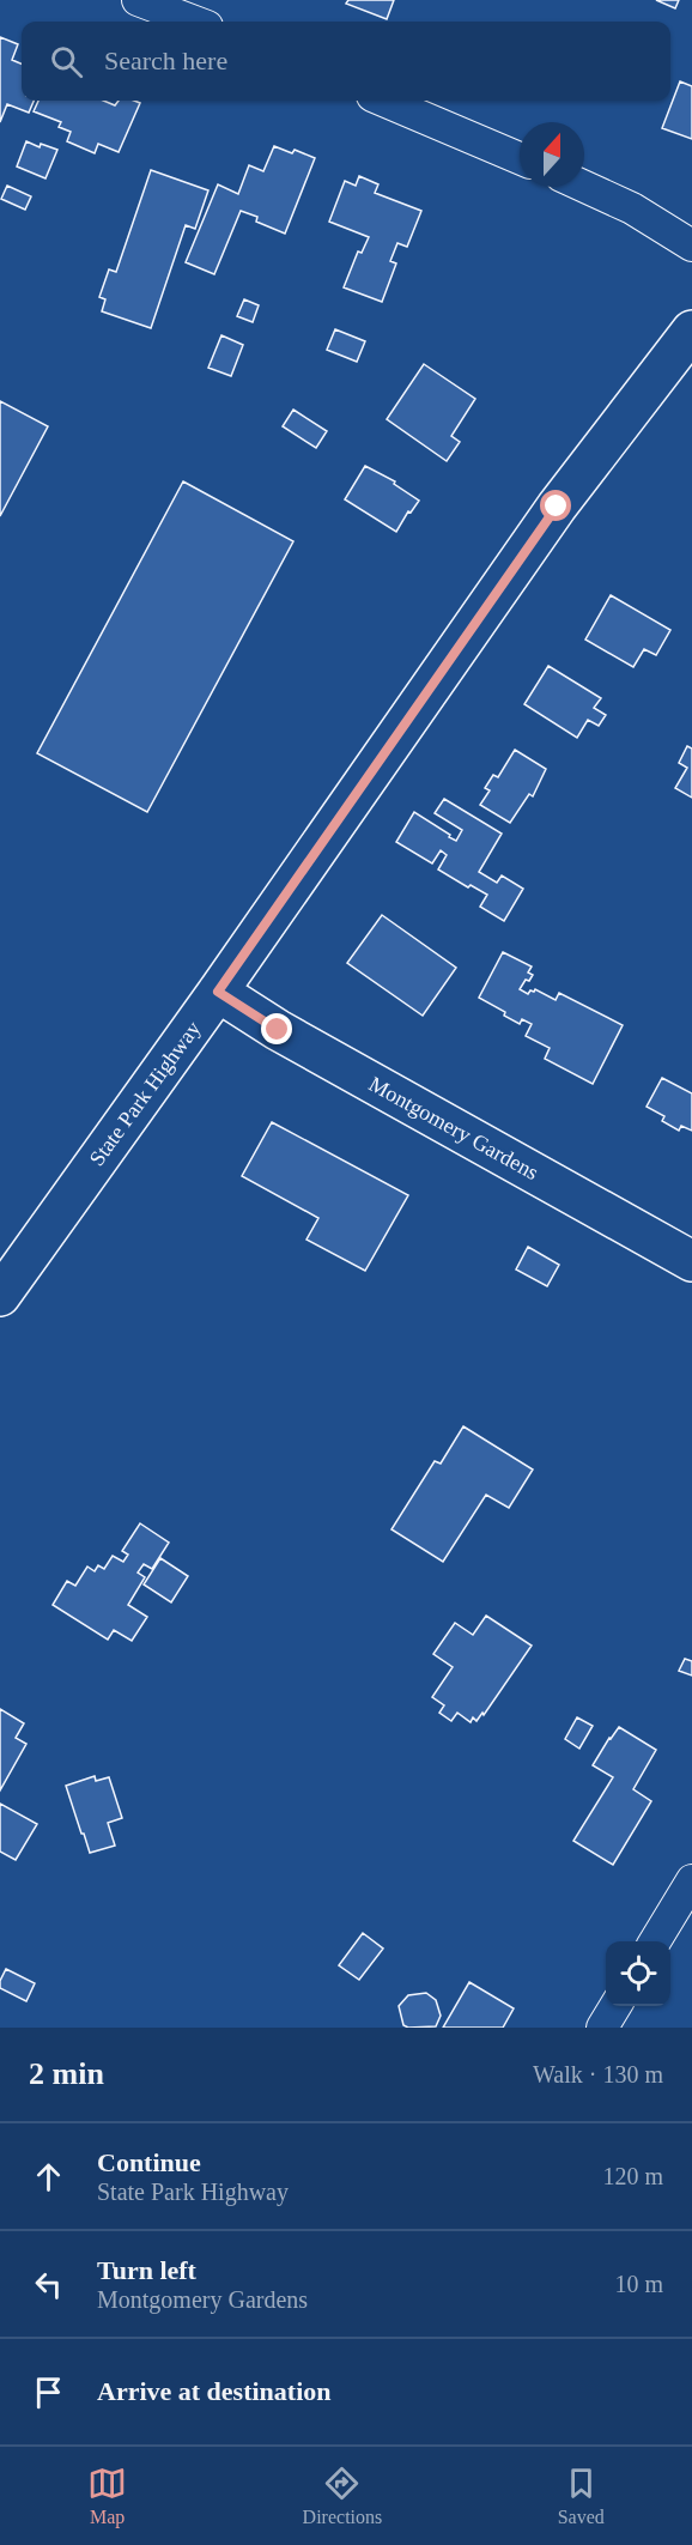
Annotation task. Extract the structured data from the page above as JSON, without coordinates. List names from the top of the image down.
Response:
{
  "streets": {
    "main road": ["State Park Highway", "Montgomery Gardens"]
  },
  "crossings": [
    ["State Park Highway", "Montgomery Gardens"]
  ],
  "north": "top",
  "page": {
    "search": "Search here",
    "heading": ["2 min", "Walk · 130 m"],
    "list": [
      ["Continue", "State Park Highway", "120 m"],
      ["Turn left", "Montgomery Gardens", "10 m"],
      "Arrive at destination"
    ],
    "nav": ["Map", "Directions", "Saved"]
  }
}
